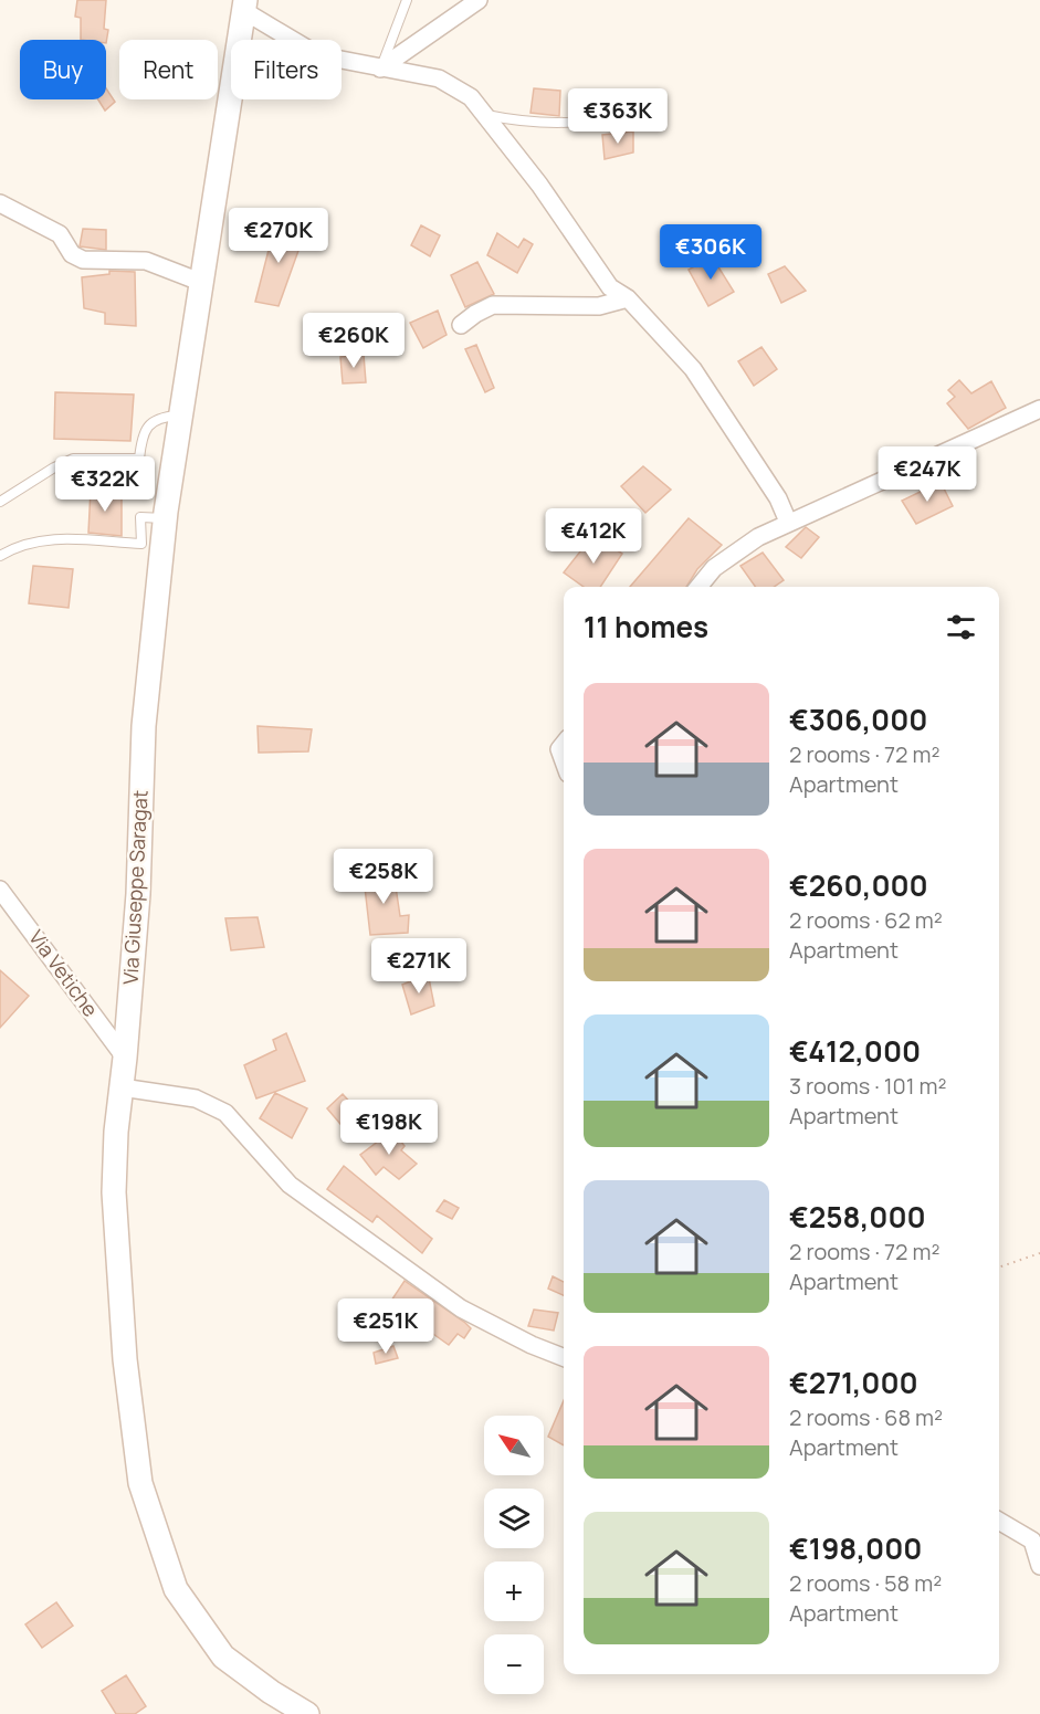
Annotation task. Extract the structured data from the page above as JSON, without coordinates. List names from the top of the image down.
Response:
{
  "streets": {
    "street": ["Via Giuseppe Saragat", "Via Vetiche"]
  },
  "crossings": [
    ["Via Giuseppe Saragat", "Via Vetiche"]
  ],
  "north": "top left",
  "page": {
    "chip": ["Buy", "Rent", "Filters"],
    "price": [
      "€363K",
      "€270K",
      "€306K",
      "€260K",
      "€247K",
      "€322K",
      "€412K",
      "€258K",
      "€271K",
      "€198K",
      "€251K"
    ],
    "heading": "11 homes",
    "list": [
      {
        "name": "€306,000",
        "note": "2 rooms · 72 m² · Apartment"
      },
      {
        "name": "€260,000",
        "note": "2 rooms · 62 m² · Apartment"
      },
      {
        "name": "€412,000",
        "note": "3 rooms · 101 m² · Apartment"
      },
      {
        "name": "€258,000",
        "note": "2 rooms · 72 m² · Apartment"
      },
      {
        "name": "€271,000",
        "note": "2 rooms · 68 m² · Apartment"
      },
      {
        "name": "€198,000",
        "note": "2 rooms · 58 m² · Apartment"
      }
    ],
    "map_buttons": ["+", "−"]
  }
}
